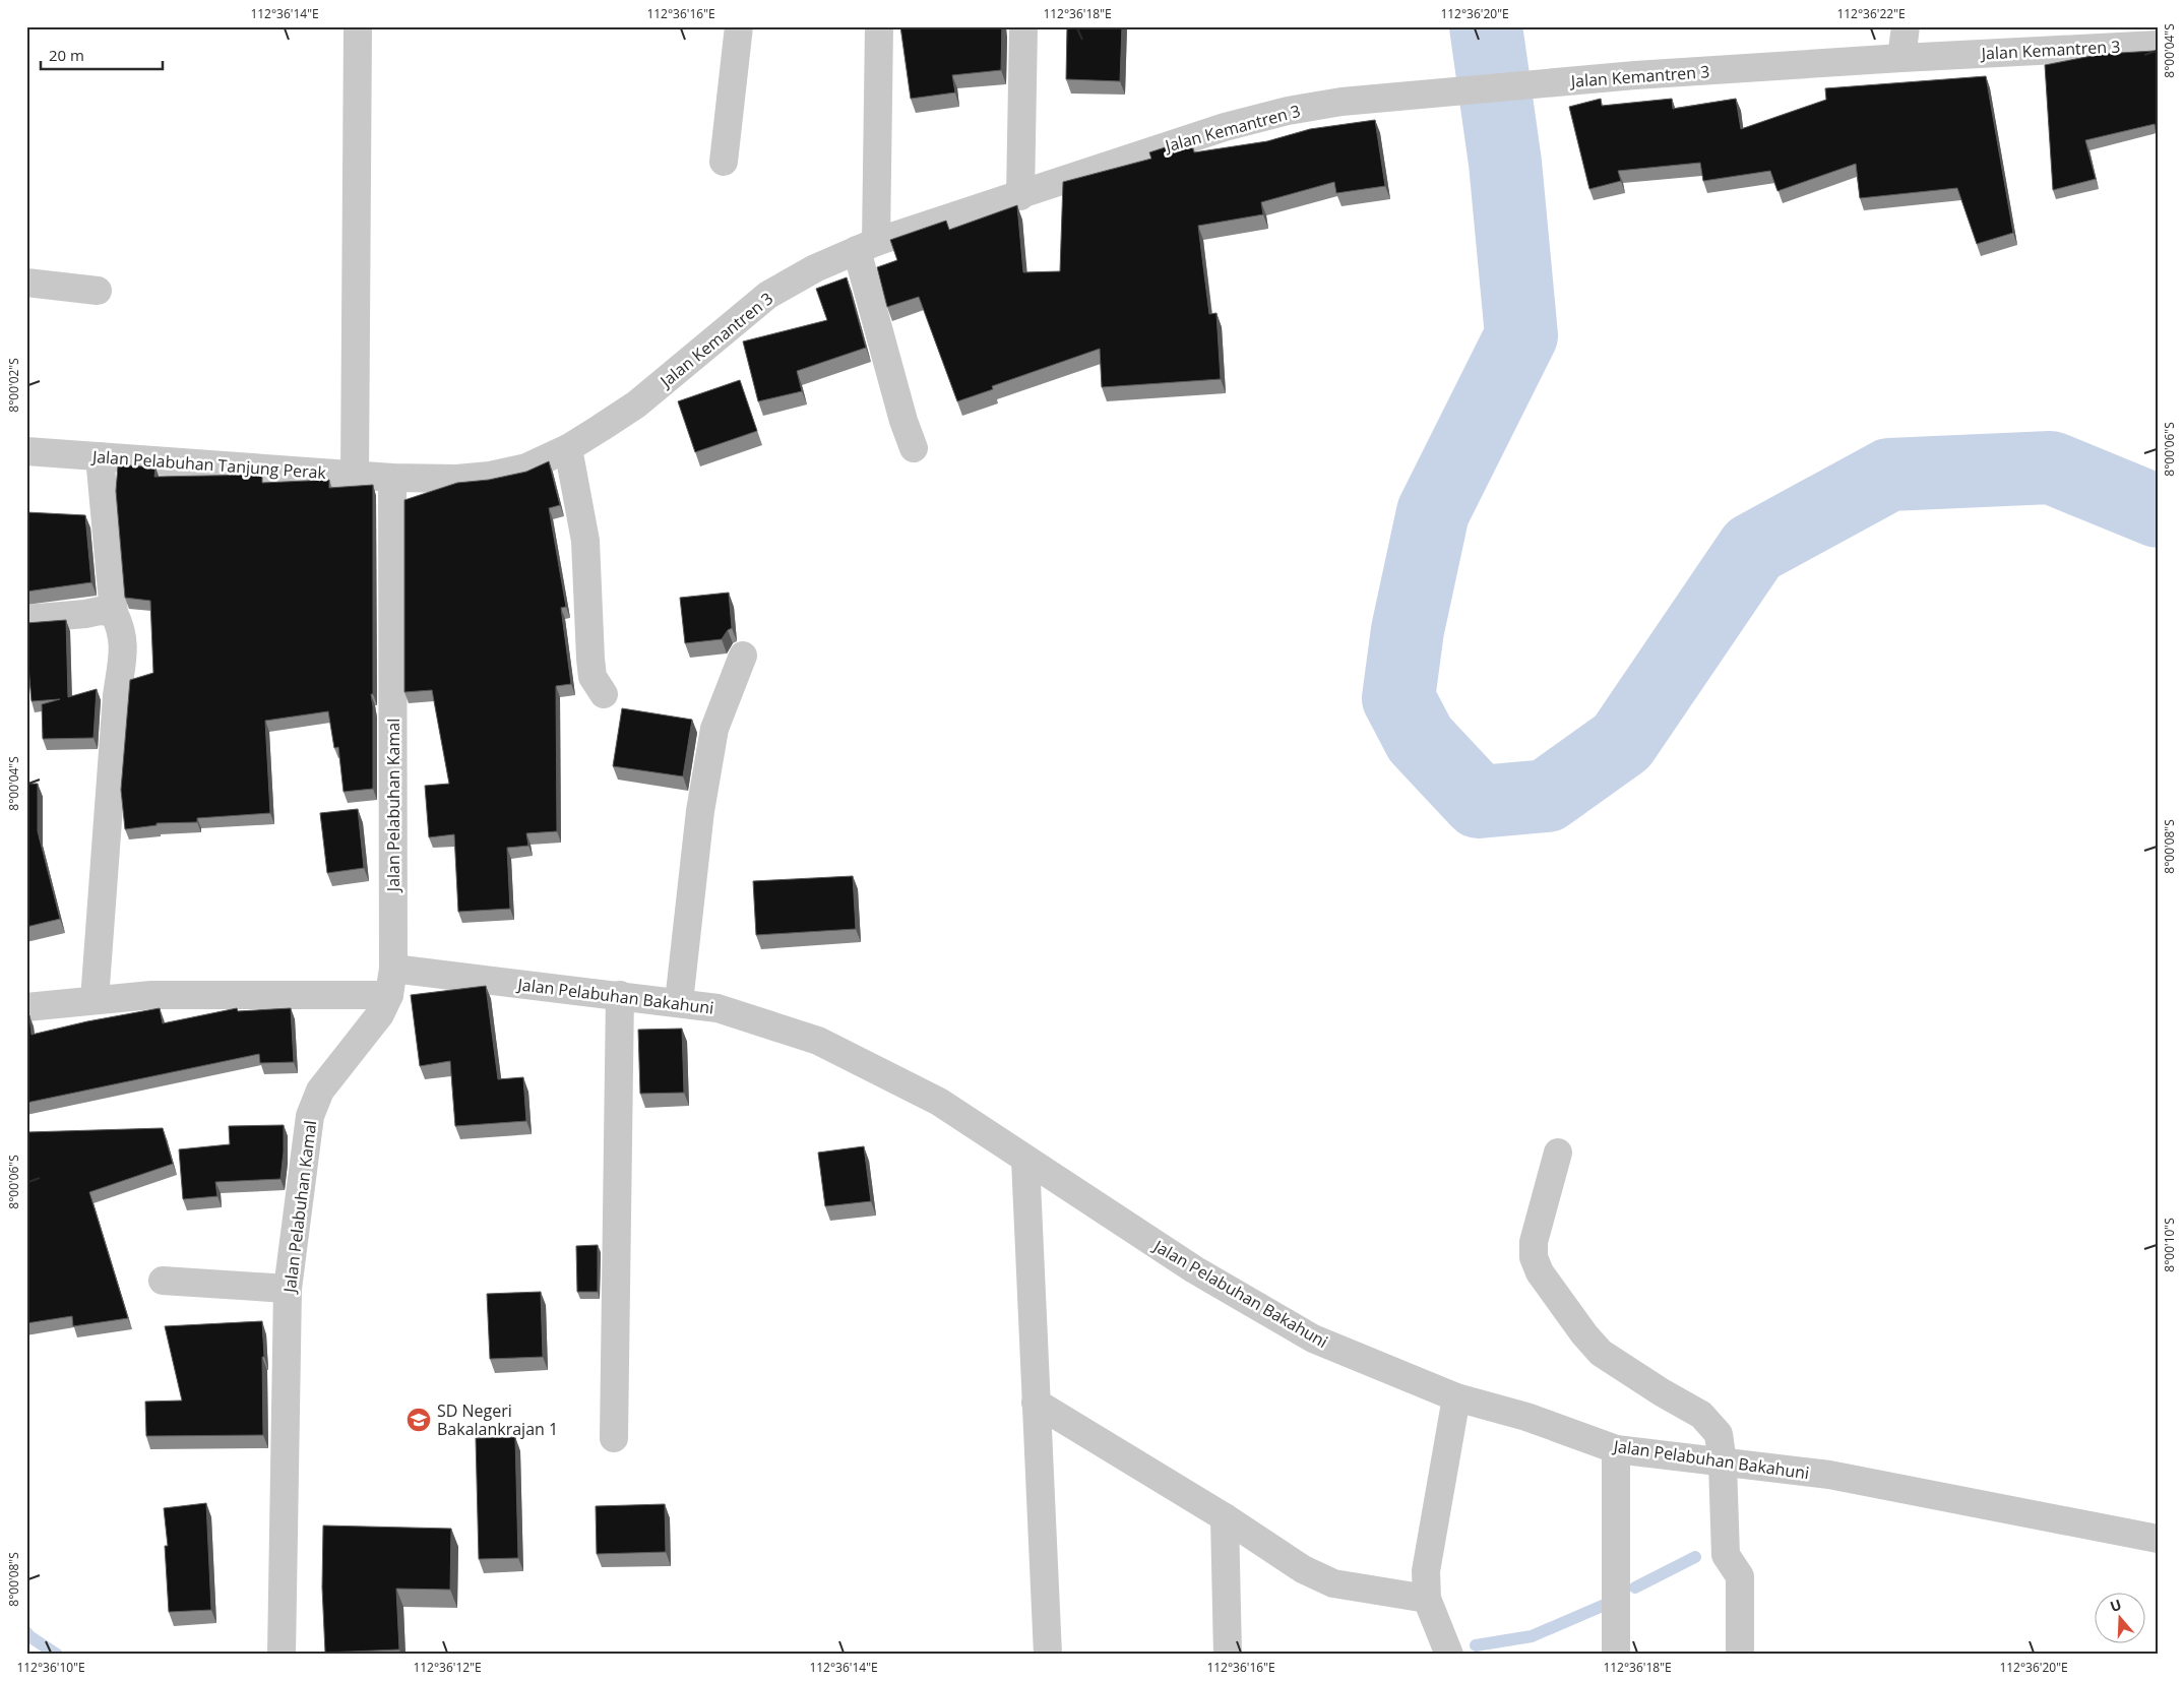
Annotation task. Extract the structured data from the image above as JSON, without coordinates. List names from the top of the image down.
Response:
{
  "streets": {
    "street": [
      "Jalan Kemantren 3",
      "Jalan Pelabuhan Tanjung Perak",
      "Jalan Pelabuhan Kamal",
      "Jalan Pelabuhan Bakahuni"
    ]
  },
  "crossings": [
    ["Jalan Kemantren 3", "Jalan Pelabuhan Tanjung Perak"],
    ["Jalan Kemantren 3", "Jalan Pelabuhan Kamal"],
    ["Jalan Pelabuhan Tanjung Perak", "Jalan Pelabuhan Kamal"],
    ["Jalan Pelabuhan Kamal", "Jalan Pelabuhan Bakahuni"]
  ],
  "places": {
    "school or university": ["SD Negeri Bakalankrajan 1"]
  },
  "scale_bar": "20 m",
  "north": "top",
  "coordinates": [
    "112°36'14\"E",
    "112°36'16\"E",
    "112°36'18\"E",
    "112°36'20\"E",
    "112°36'22\"E",
    "8°00'04\"S",
    "8°00'02\"S",
    "8°00'06\"S",
    "8°00'08\"S",
    "8°00'10\"S",
    "112°36'10\"E",
    "112°36'12\"E"
  ]
}
